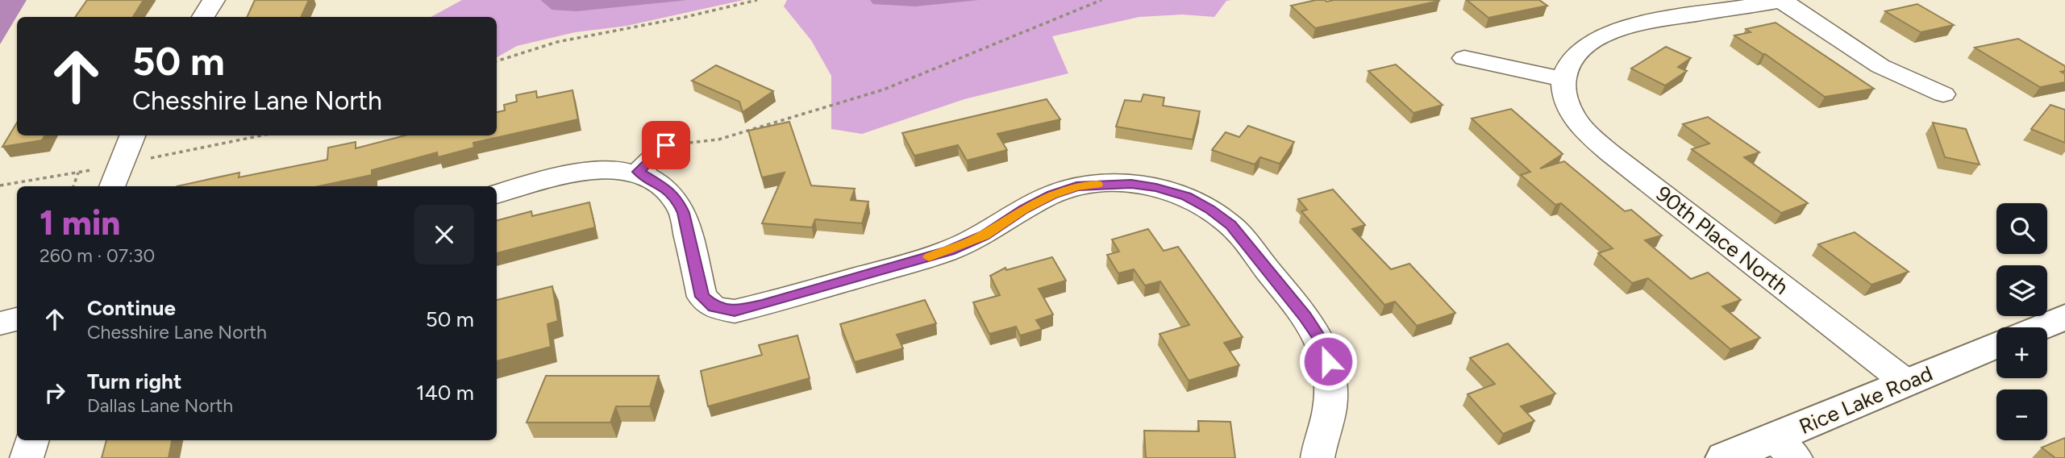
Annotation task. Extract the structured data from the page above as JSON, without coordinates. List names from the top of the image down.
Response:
{
  "streets": {
    "street": ["90th Place North", "Rice Lake Road"]
  },
  "crossings": [
    ["90th Place North", "Rice Lake Road"]
  ],
  "page": {
    "turn": ["50 m", "Chesshire Lane North"],
    "heading": ["1 min", "260 m · 07:30"],
    "map_buttons": ["+", "−"],
    "list": [
      {
        "name": "Continue",
        "note": "Chesshire Lane North",
        "value": "50 m"
      },
      {
        "name": "Turn right",
        "note": "Dallas Lane North",
        "value": "140 m"
      }
    ]
  }
}
